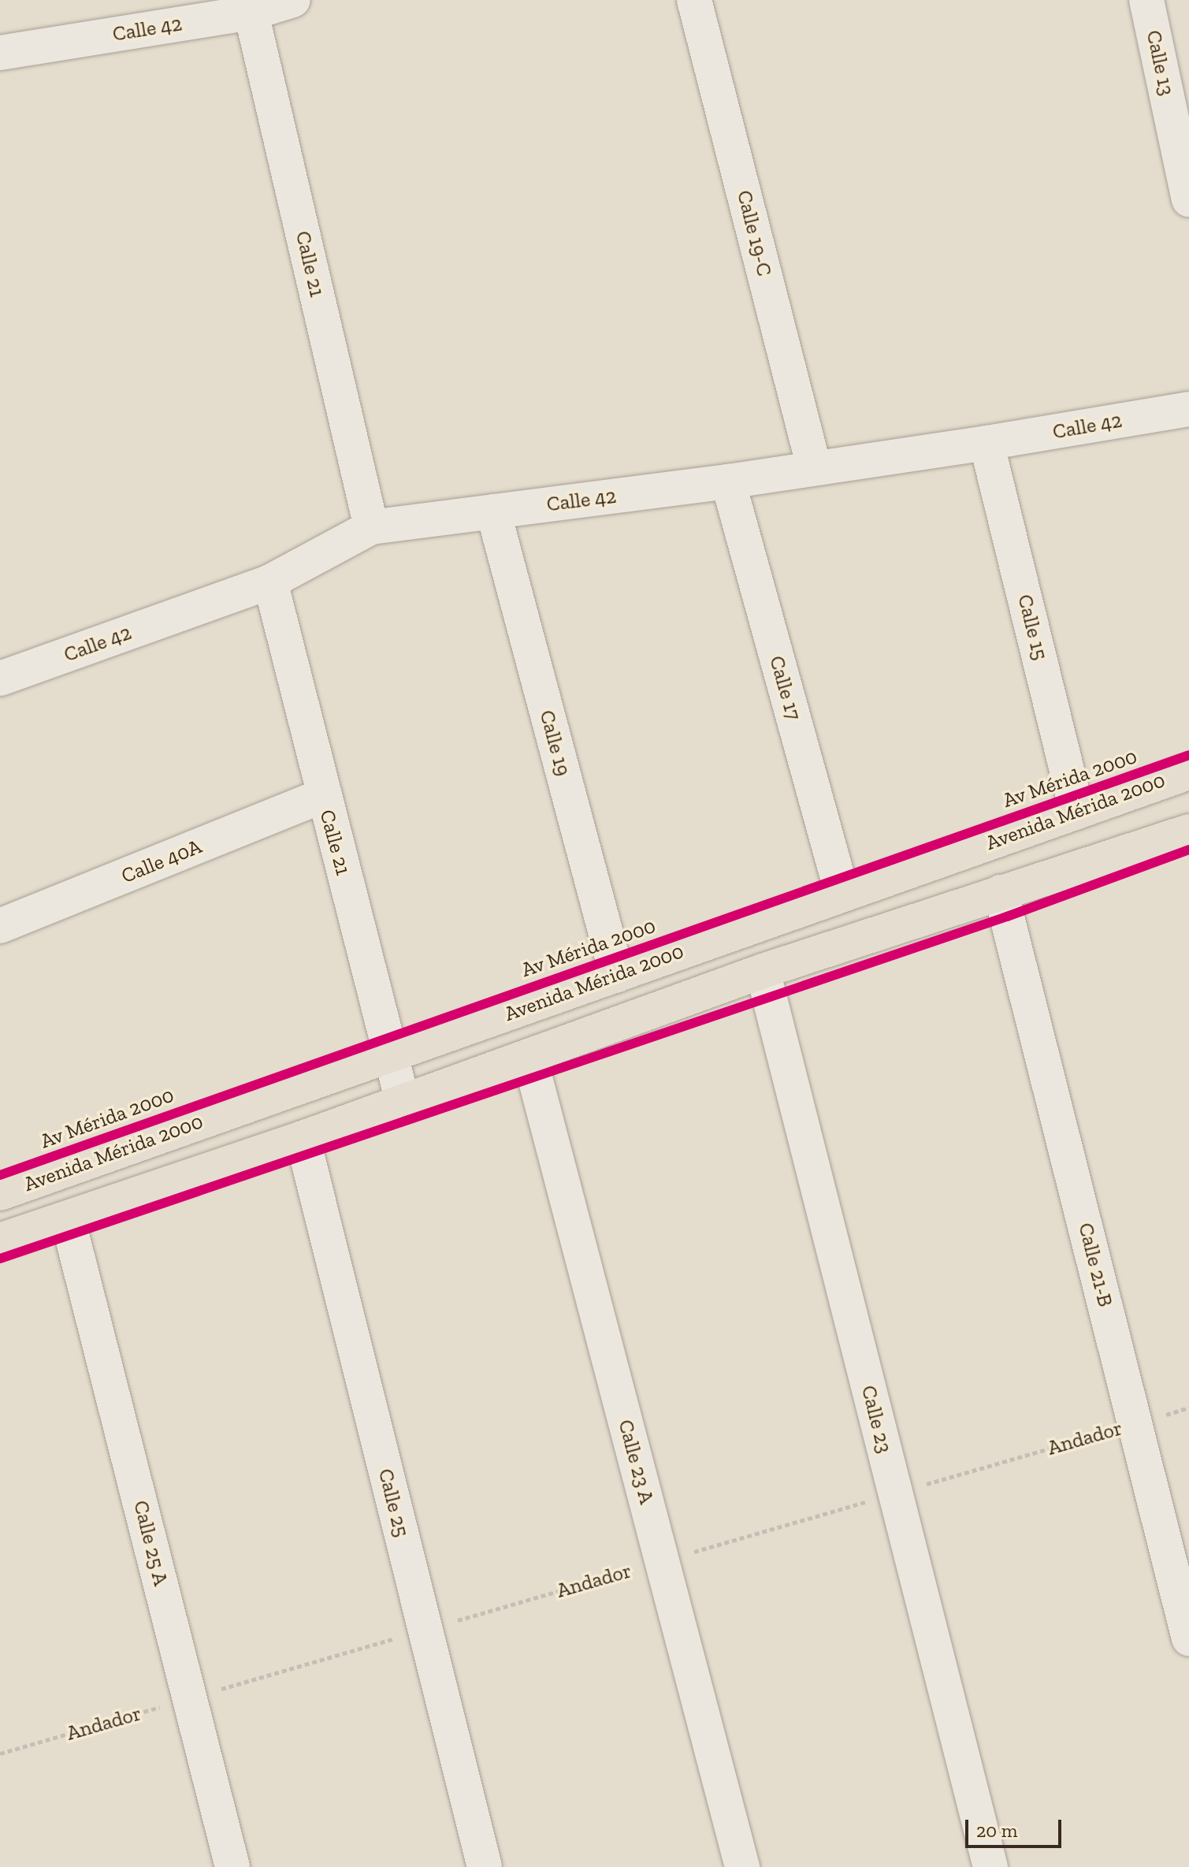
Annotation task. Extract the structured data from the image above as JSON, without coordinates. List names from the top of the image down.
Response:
{
  "streets": {
    "main road": ["Avenida Mérida 2000"],
    "street": [
      "Calle 42",
      "Calle 13",
      "Calle 19-C",
      "Calle 21",
      "Calle 15",
      "Calle 17",
      "Calle 19",
      "Calle 40A",
      "Calle 21-B",
      "Calle 23",
      "Calle 23 A",
      "Calle 25",
      "Calle 25 A"
    ],
    "path": ["Andador"],
    "cycle path": ["Av Mérida 2000"]
  },
  "crossings": [
    ["Calle 42", "Calle 19-C"],
    ["Calle 42", "Calle 21"],
    ["Calle 42", "Calle 15"],
    ["Calle 42", "Calle 17"],
    ["Calle 42", "Calle 19"],
    ["Calle 21", "Avenida Mérida 2000"],
    ["Calle 21", "Calle 40A"],
    ["Calle 15", "Avenida Mérida 2000"],
    ["Calle 17", "Avenida Mérida 2000"],
    ["Calle 19", "Avenida Mérida 2000"],
    ["Calle 21-B", "Andador"],
    ["Calle 23", "Andador"],
    ["Andador", "Calle 23 A"],
    ["Andador", "Calle 25"],
    ["Andador", "Calle 25 A"]
  ],
  "scale_bar": "20 m"
}
